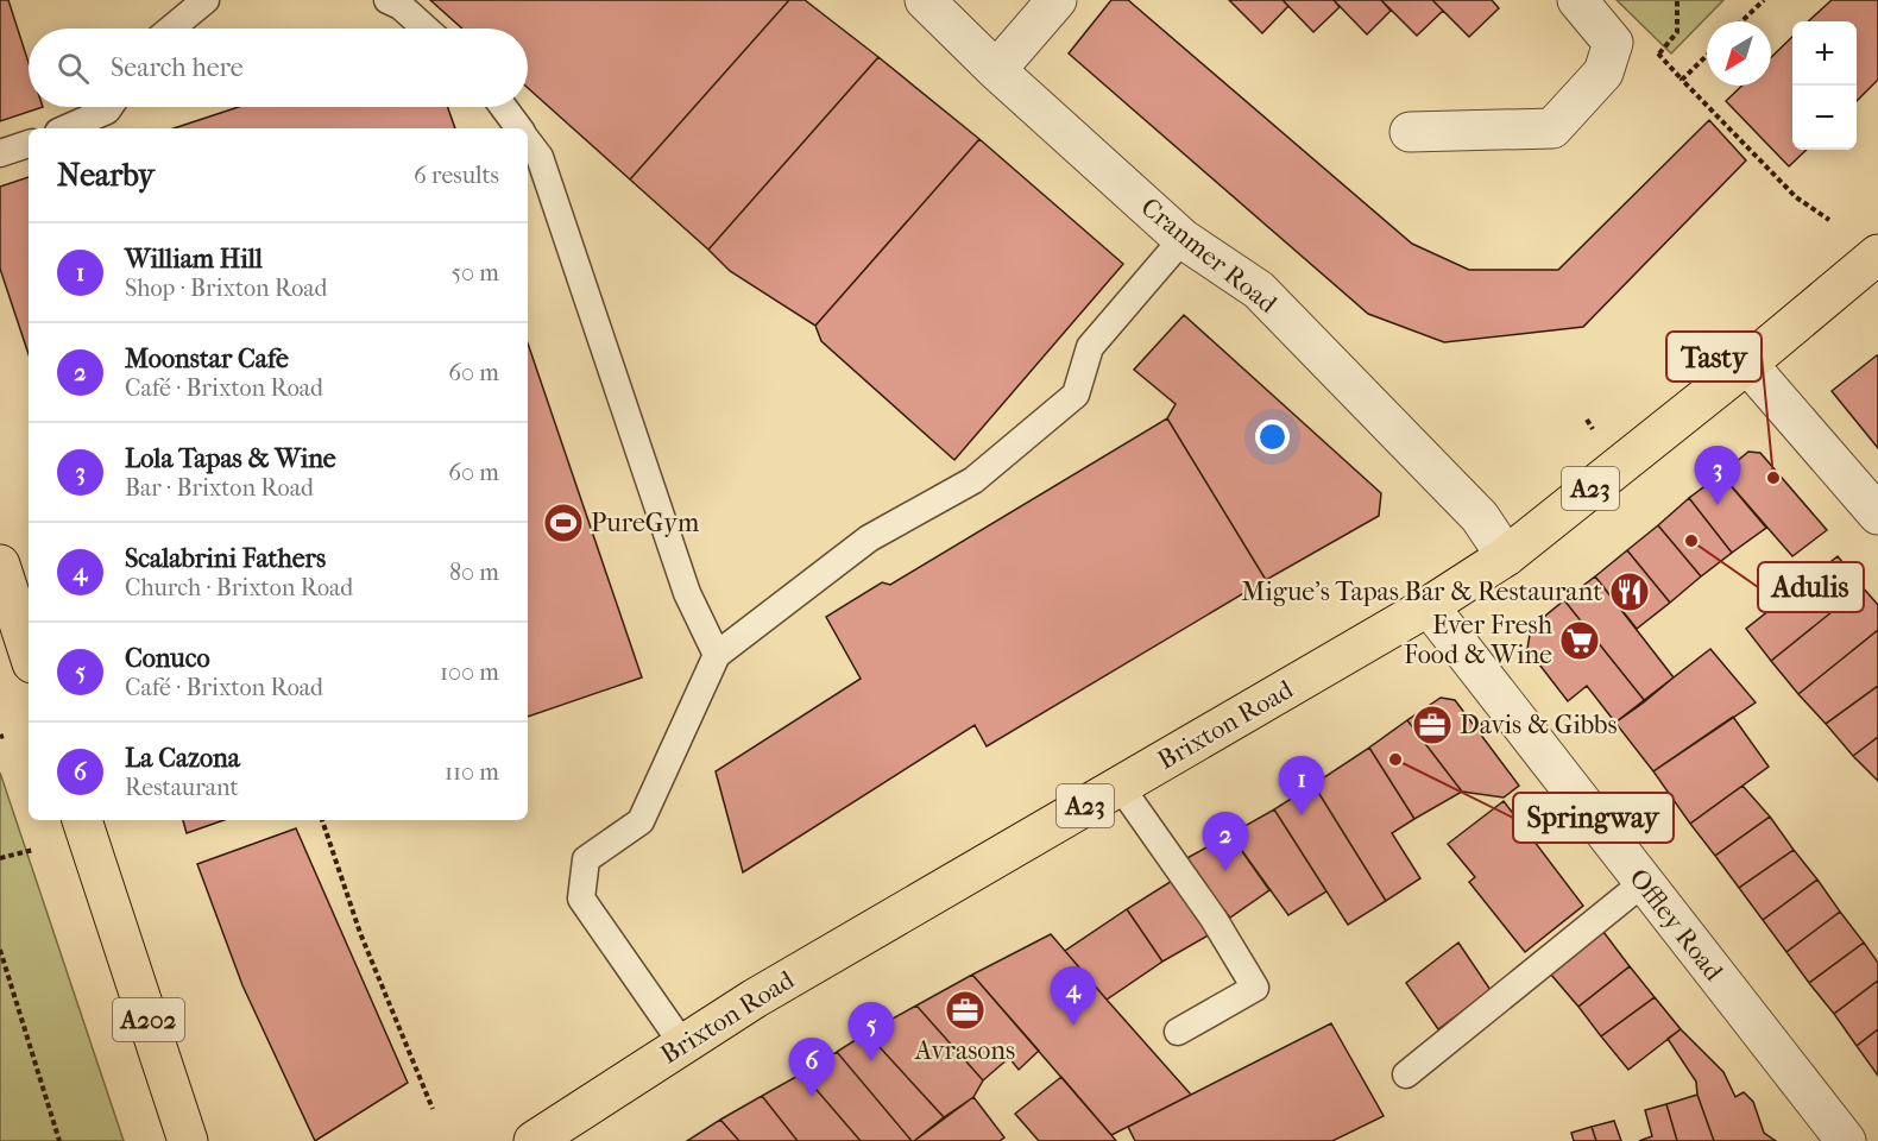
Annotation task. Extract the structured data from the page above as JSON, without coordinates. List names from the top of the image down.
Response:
{
  "streets": {
    "highway": ["A23", "Brixton Road", "A202"],
    "street": ["Cranmer Road", "Offley Road"]
  },
  "crossings": [
    ["Cranmer Road", "Brixton Road"],
    ["Brixton Road", "Offley Road"]
  ],
  "places": {
    "other": ["Tasty", "Adulis", "Springway"],
    "sports": ["PureGym"],
    "restaurant": ["Migue's Tapas Bar & Restaurant"],
    "supermarket": ["Ever Fresh Food & Wine"],
    "office": ["Davis & Gibbs", "Avrasons"]
  },
  "north": "bottom left",
  "page": {
    "map_buttons": ["+", "−"],
    "search": "Search here",
    "heading": ["Nearby", "6 results"],
    "list": [
      {
        "mark": "1",
        "name": "William Hill",
        "note": "Shop · Brixton Road",
        "value": "50 m"
      },
      {
        "mark": "2",
        "name": "Moonstar Cafe",
        "note": "Café · Brixton Road",
        "value": "60 m"
      },
      {
        "mark": "3",
        "name": "Lola Tapas & Wine",
        "note": "Bar · Brixton Road",
        "value": "60 m"
      },
      {
        "mark": "4",
        "name": "Scalabrini Fathers",
        "note": "Church · Brixton Road",
        "value": "80 m"
      },
      {
        "mark": "5",
        "name": "Conuco",
        "note": "Café · Brixton Road",
        "value": "100 m"
      },
      {
        "mark": "6",
        "name": "La Cazona",
        "note": "Restaurant",
        "value": "110 m"
      }
    ],
    "pins": [
      "3",
      "1",
      "2",
      "4",
      "5",
      "6"
    ]
  }
}
